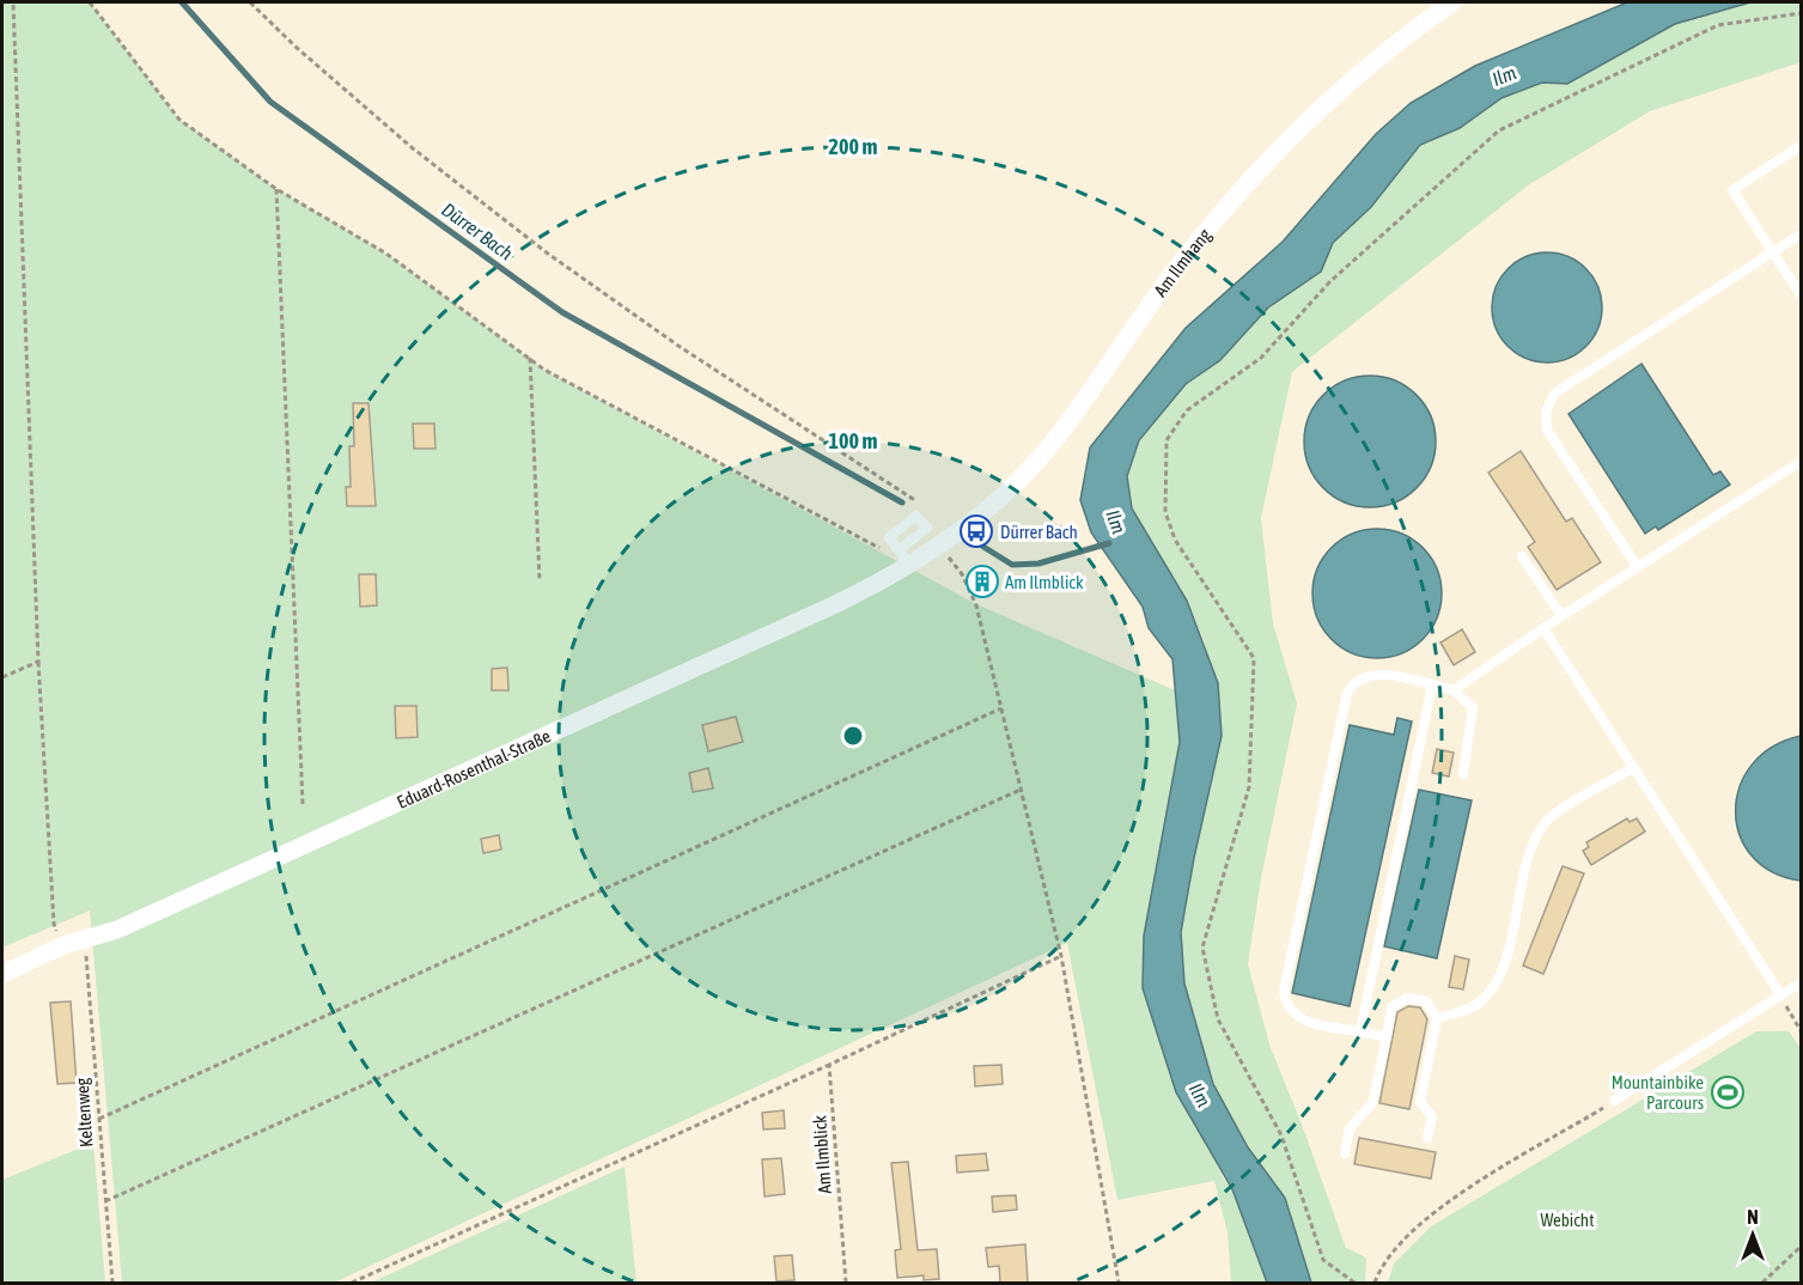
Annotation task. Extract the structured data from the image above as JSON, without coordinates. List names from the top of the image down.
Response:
{
  "streets": {
    "street": ["Am Ilmhang", "Eduard-Rosenthal-Straße"],
    "path": ["Keltenweg", "Am Ilmblick"]
  },
  "crossings": [
    ["Am Ilmhang", "Eduard-Rosenthal-Straße"],
    ["Eduard-Rosenthal-Straße", "Keltenweg"]
  ],
  "water": ["Ilm", "Dürrer Bach"],
  "parks": ["Webicht"],
  "places": {
    "bus stop": ["Dürrer Bach"],
    "building": ["Am Ilmblick"],
    "sports": ["Mountainbike Parcours"]
  },
  "north": "top",
  "rings": ["200 m", "100 m"]
}
